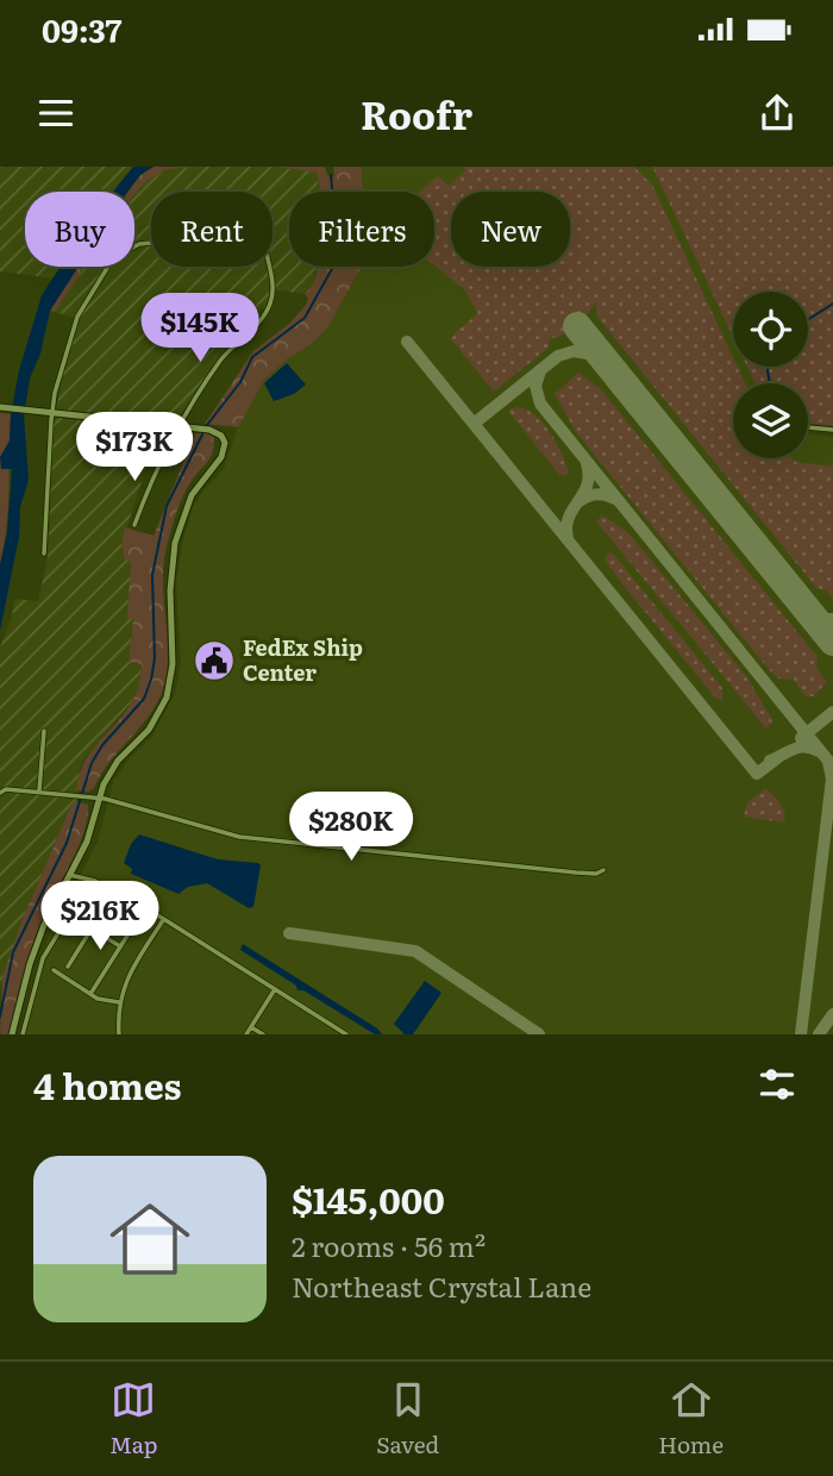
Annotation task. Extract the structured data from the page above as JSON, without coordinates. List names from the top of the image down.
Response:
{
  "places": {
    "public building": ["FedEx Ship Center"]
  },
  "page": {
    "status": "09:37",
    "header": "Roofr",
    "chip": [
      "Buy",
      "Rent",
      "Filters",
      "New"
    ],
    "price": [
      "$145K",
      "$173K",
      "$280K",
      "$216K"
    ],
    "heading": "4 homes",
    "list": [
      {
        "name": "$145,000",
        "note": "2 rooms · 56 m² · Northeast Crystal Lane"
      }
    ],
    "tabs": ["Map", "Saved", "Home"]
  }
}
